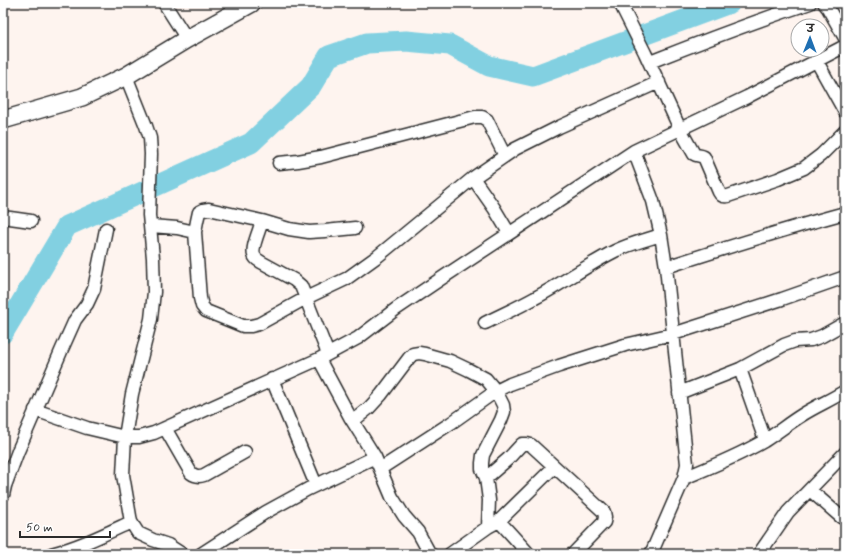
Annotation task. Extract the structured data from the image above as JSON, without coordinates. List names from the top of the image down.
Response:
{
  "scale_bar": "50 m",
  "north": "top"
}
